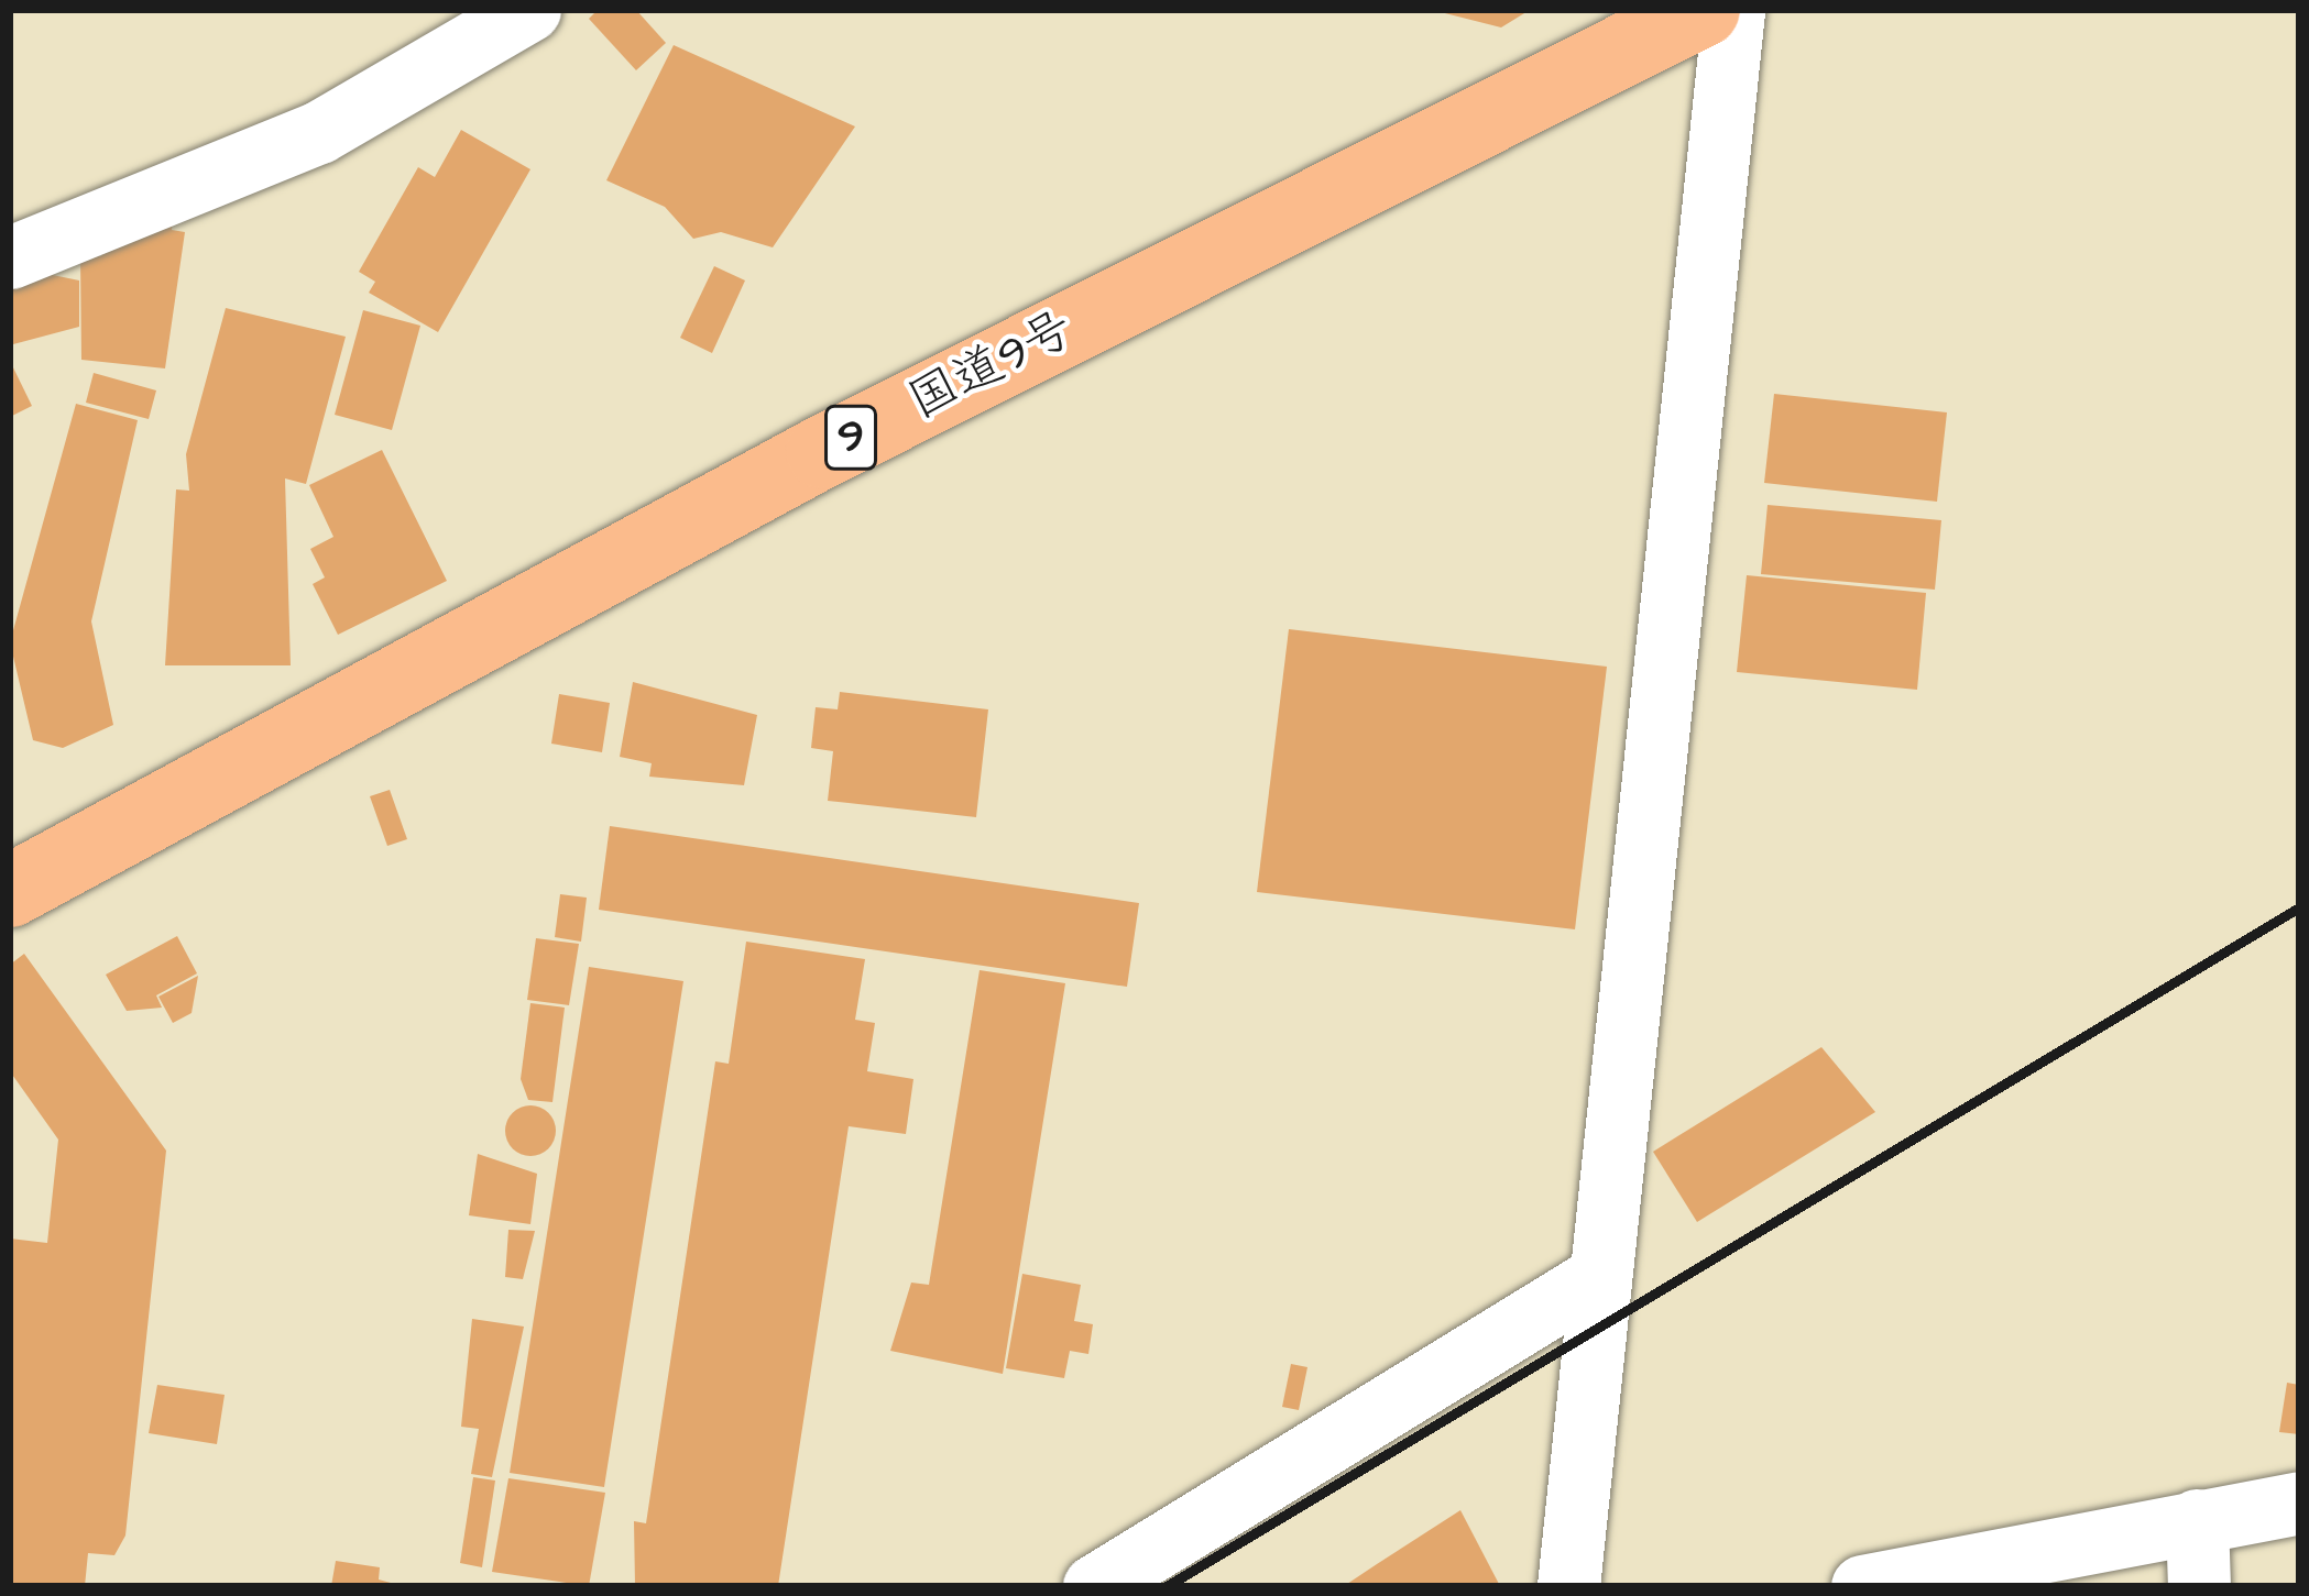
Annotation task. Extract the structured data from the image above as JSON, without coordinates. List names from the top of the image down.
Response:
{
  "streets": {
    "highway": ["国道9号", "9"]
  }
}
